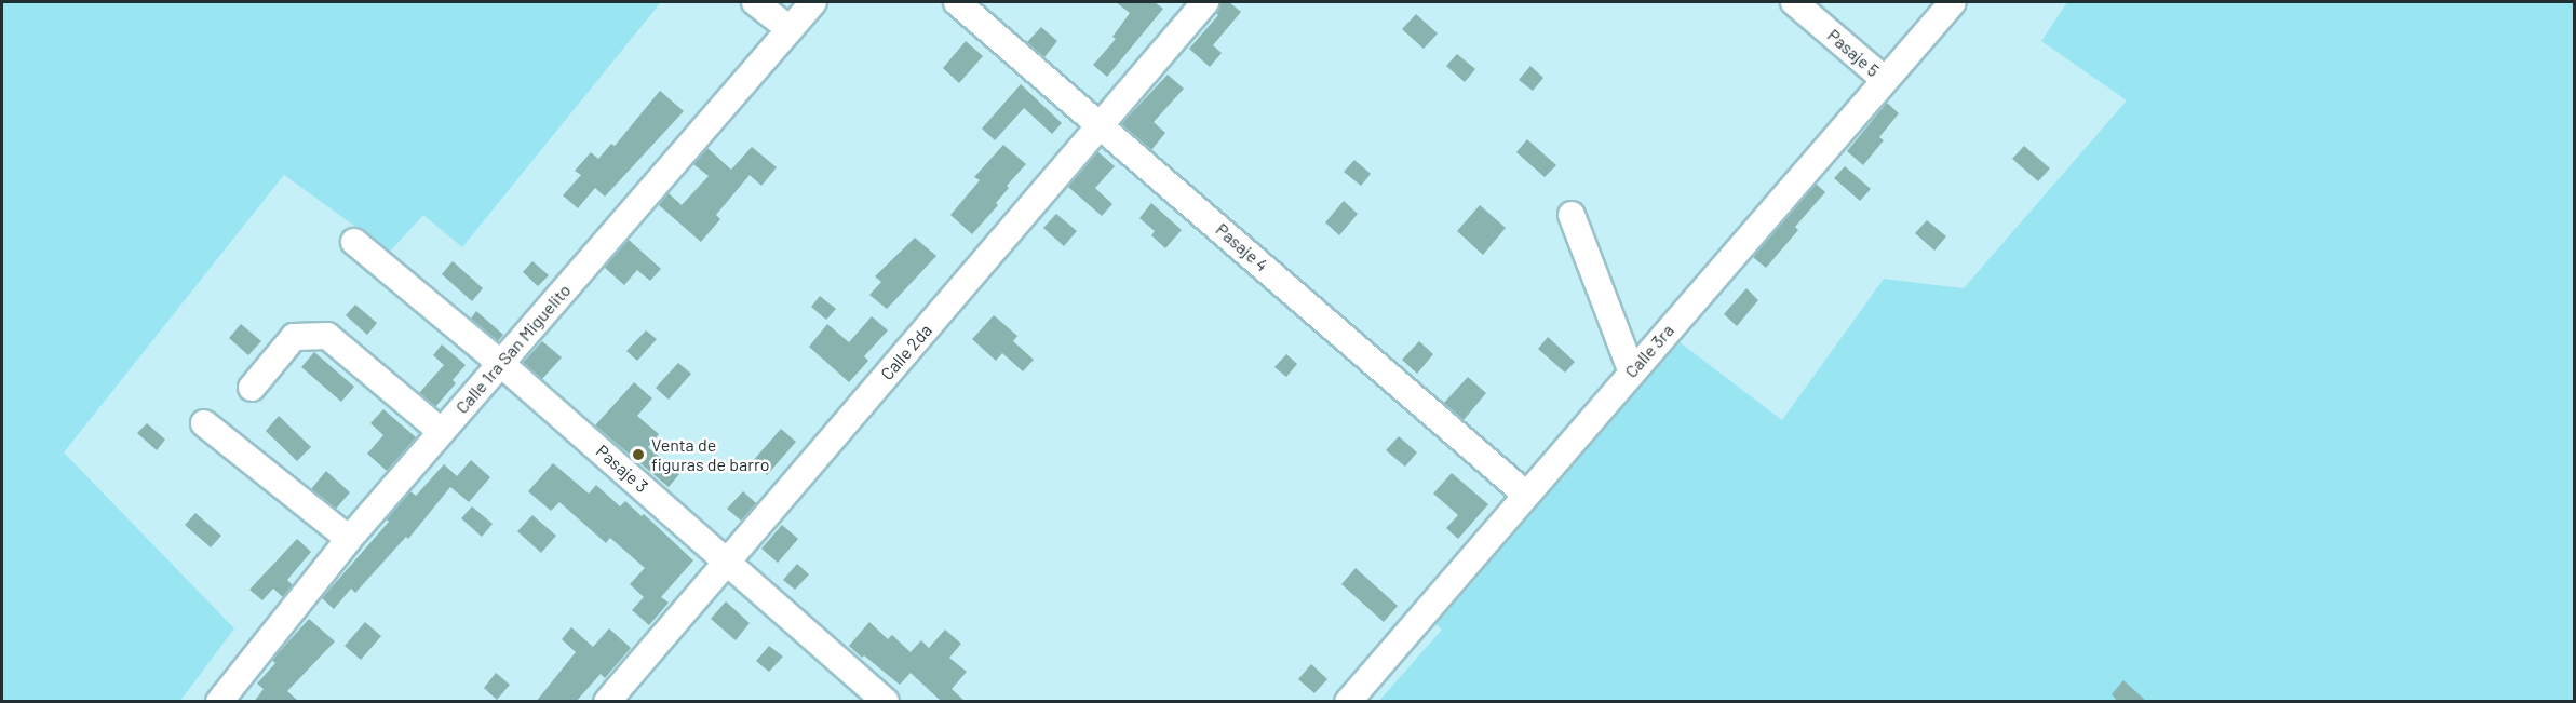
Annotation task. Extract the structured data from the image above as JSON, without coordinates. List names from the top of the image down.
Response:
{
  "streets": {
    "street": [
      "Pasaje 5",
      "Pasaje 4",
      "Calle 1ra San Miguelito",
      "Calle 3ra",
      "Calle 2da",
      "Pasaje 3"
    ]
  },
  "crossings": [
    ["Pasaje 5", "Calle 3ra"],
    ["Pasaje 4", "Calle 3ra"],
    ["Pasaje 4", "Calle 2da"],
    ["Calle 1ra San Miguelito", "Pasaje 3"],
    ["Calle 2da", "Pasaje 3"]
  ],
  "places": ["Venta de figuras de barro"]
}
